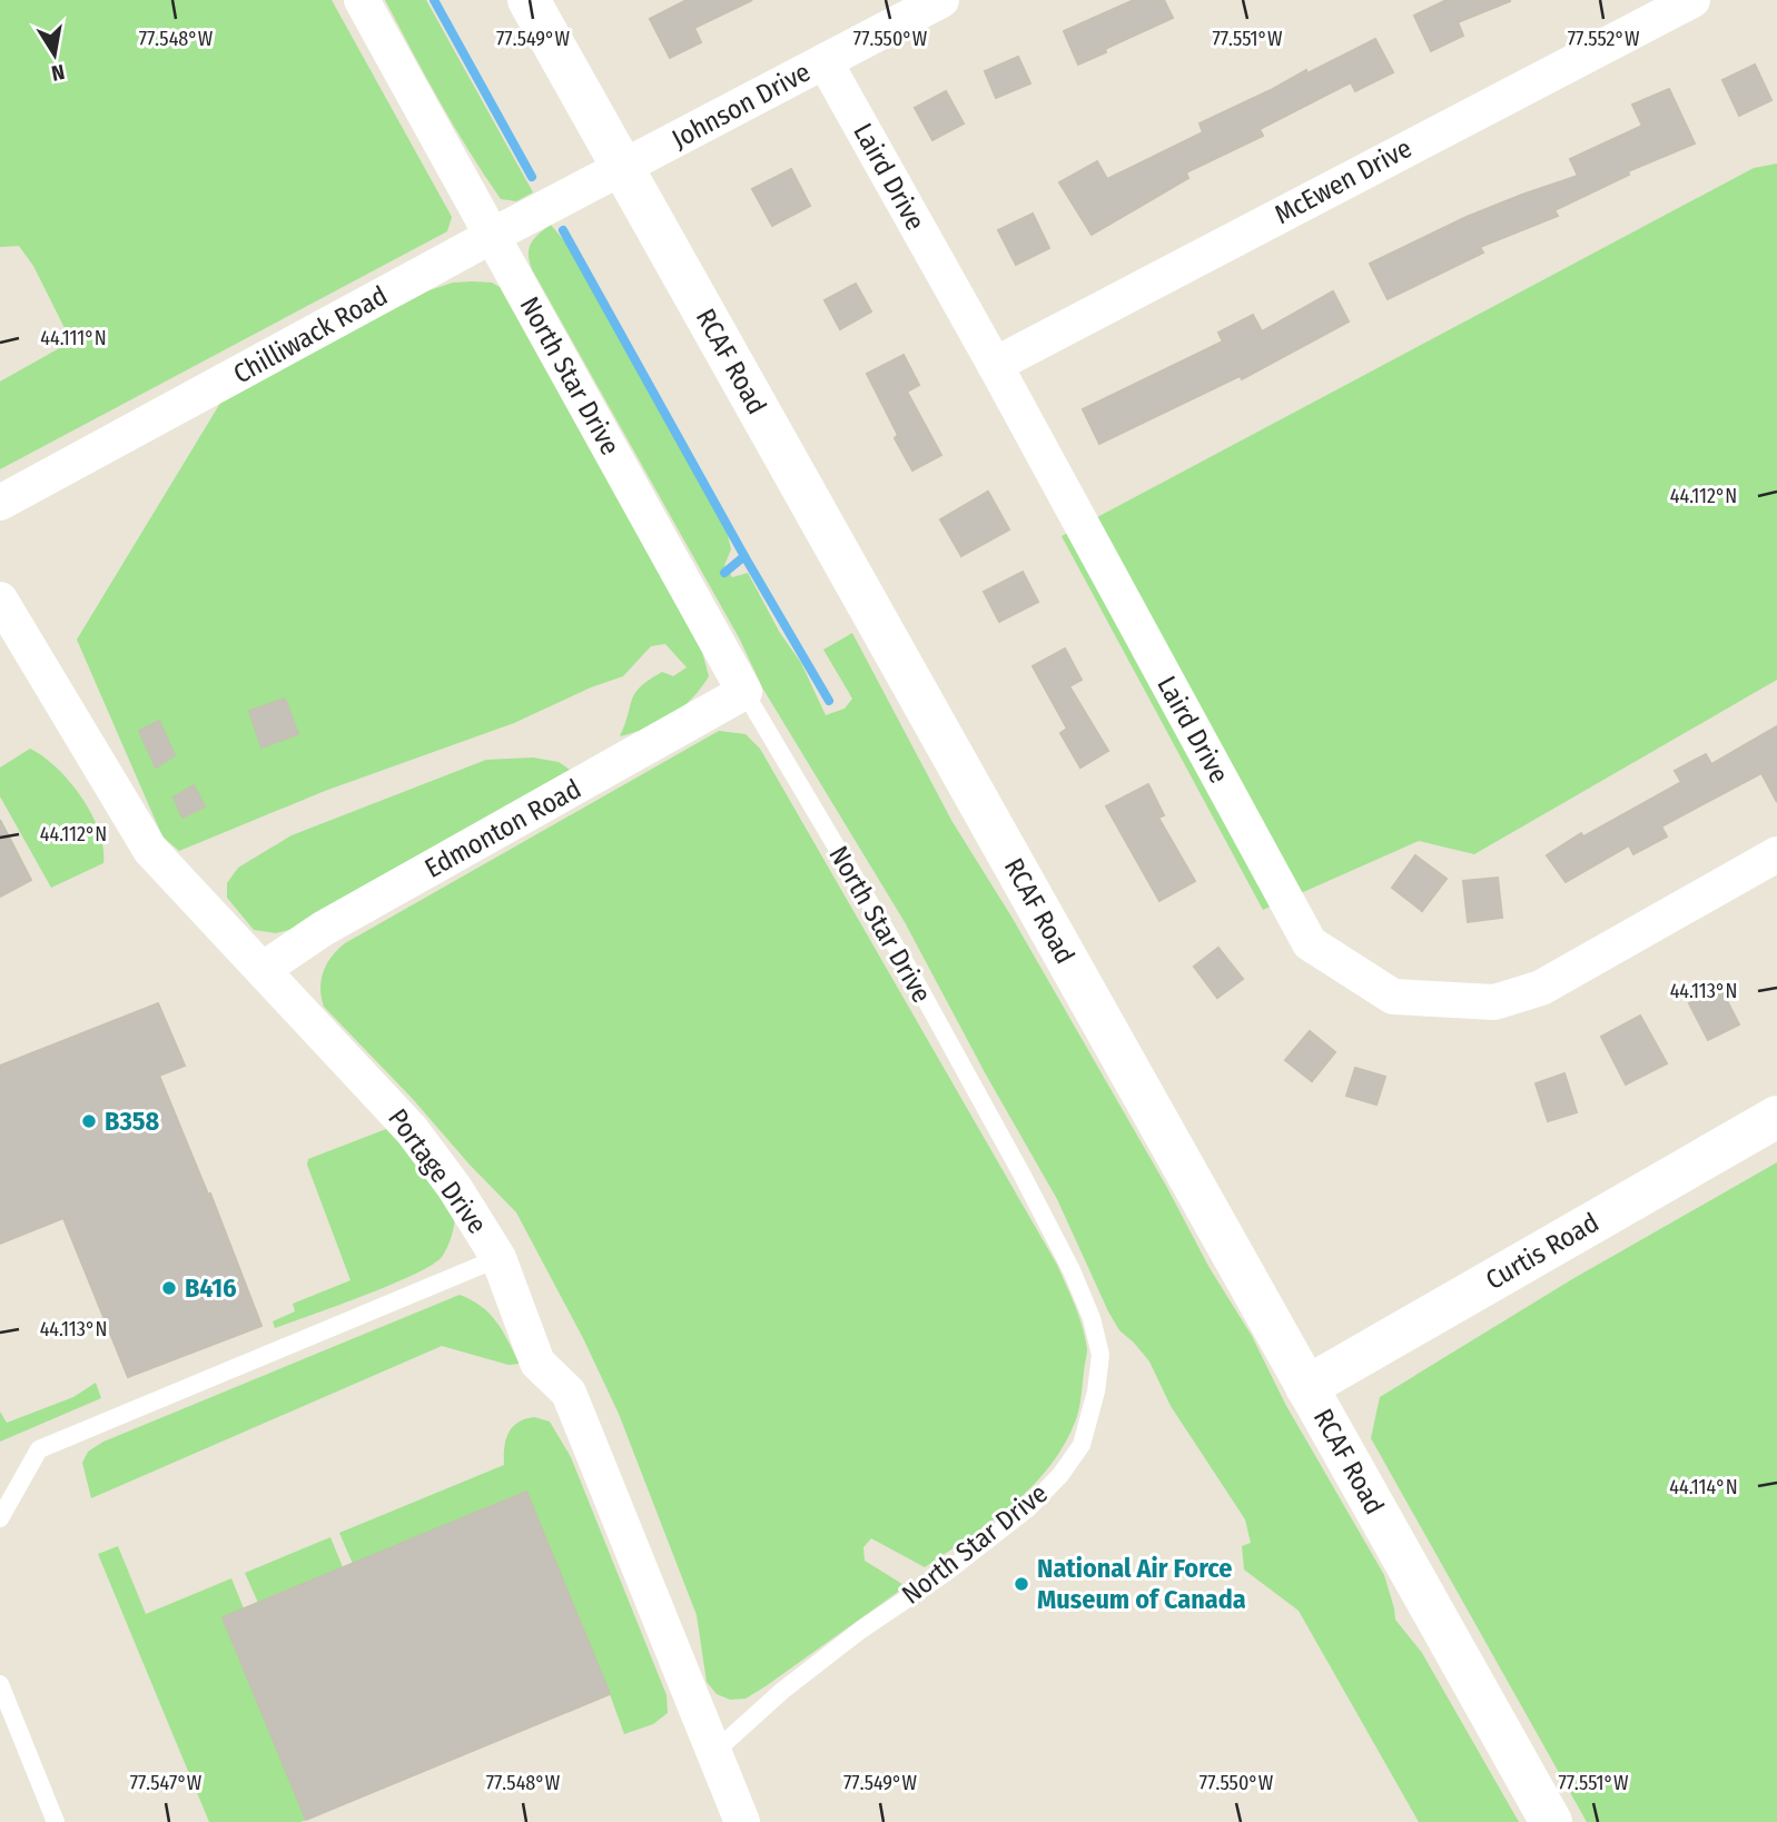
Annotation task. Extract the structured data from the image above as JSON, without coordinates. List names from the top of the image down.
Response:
{
  "streets": {
    "main road": ["RCAF Road", "Curtis Road"],
    "street": [
      "Johnson Drive",
      "Laird Drive",
      "McEwen Drive",
      "Chilliwack Road",
      "North Star Drive",
      "Edmonton Road",
      "Portage Drive"
    ]
  },
  "crossings": [
    ["Johnson Drive", "Laird Drive"],
    ["Johnson Drive", "Chilliwack Road"],
    ["Johnson Drive", "RCAF Road"],
    ["Laird Drive", "McEwen Drive"],
    ["Chilliwack Road", "RCAF Road"],
    ["Chilliwack Road", "North Star Drive"],
    ["RCAF Road", "Curtis Road"],
    ["North Star Drive", "Edmonton Road"],
    ["North Star Drive", "Portage Drive"],
    ["Edmonton Road", "Portage Drive"]
  ],
  "places": ["B358", "B416", "National Air Force Museum of Canada"],
  "north": "bottom",
  "coordinates": [
    "77.548°W",
    "77.549°W",
    "77.550°W",
    "77.551°W",
    "77.552°W",
    "44.111°N",
    "44.112°N",
    "44.113°N",
    "44.114°N",
    "77.547°W"
  ]
}
